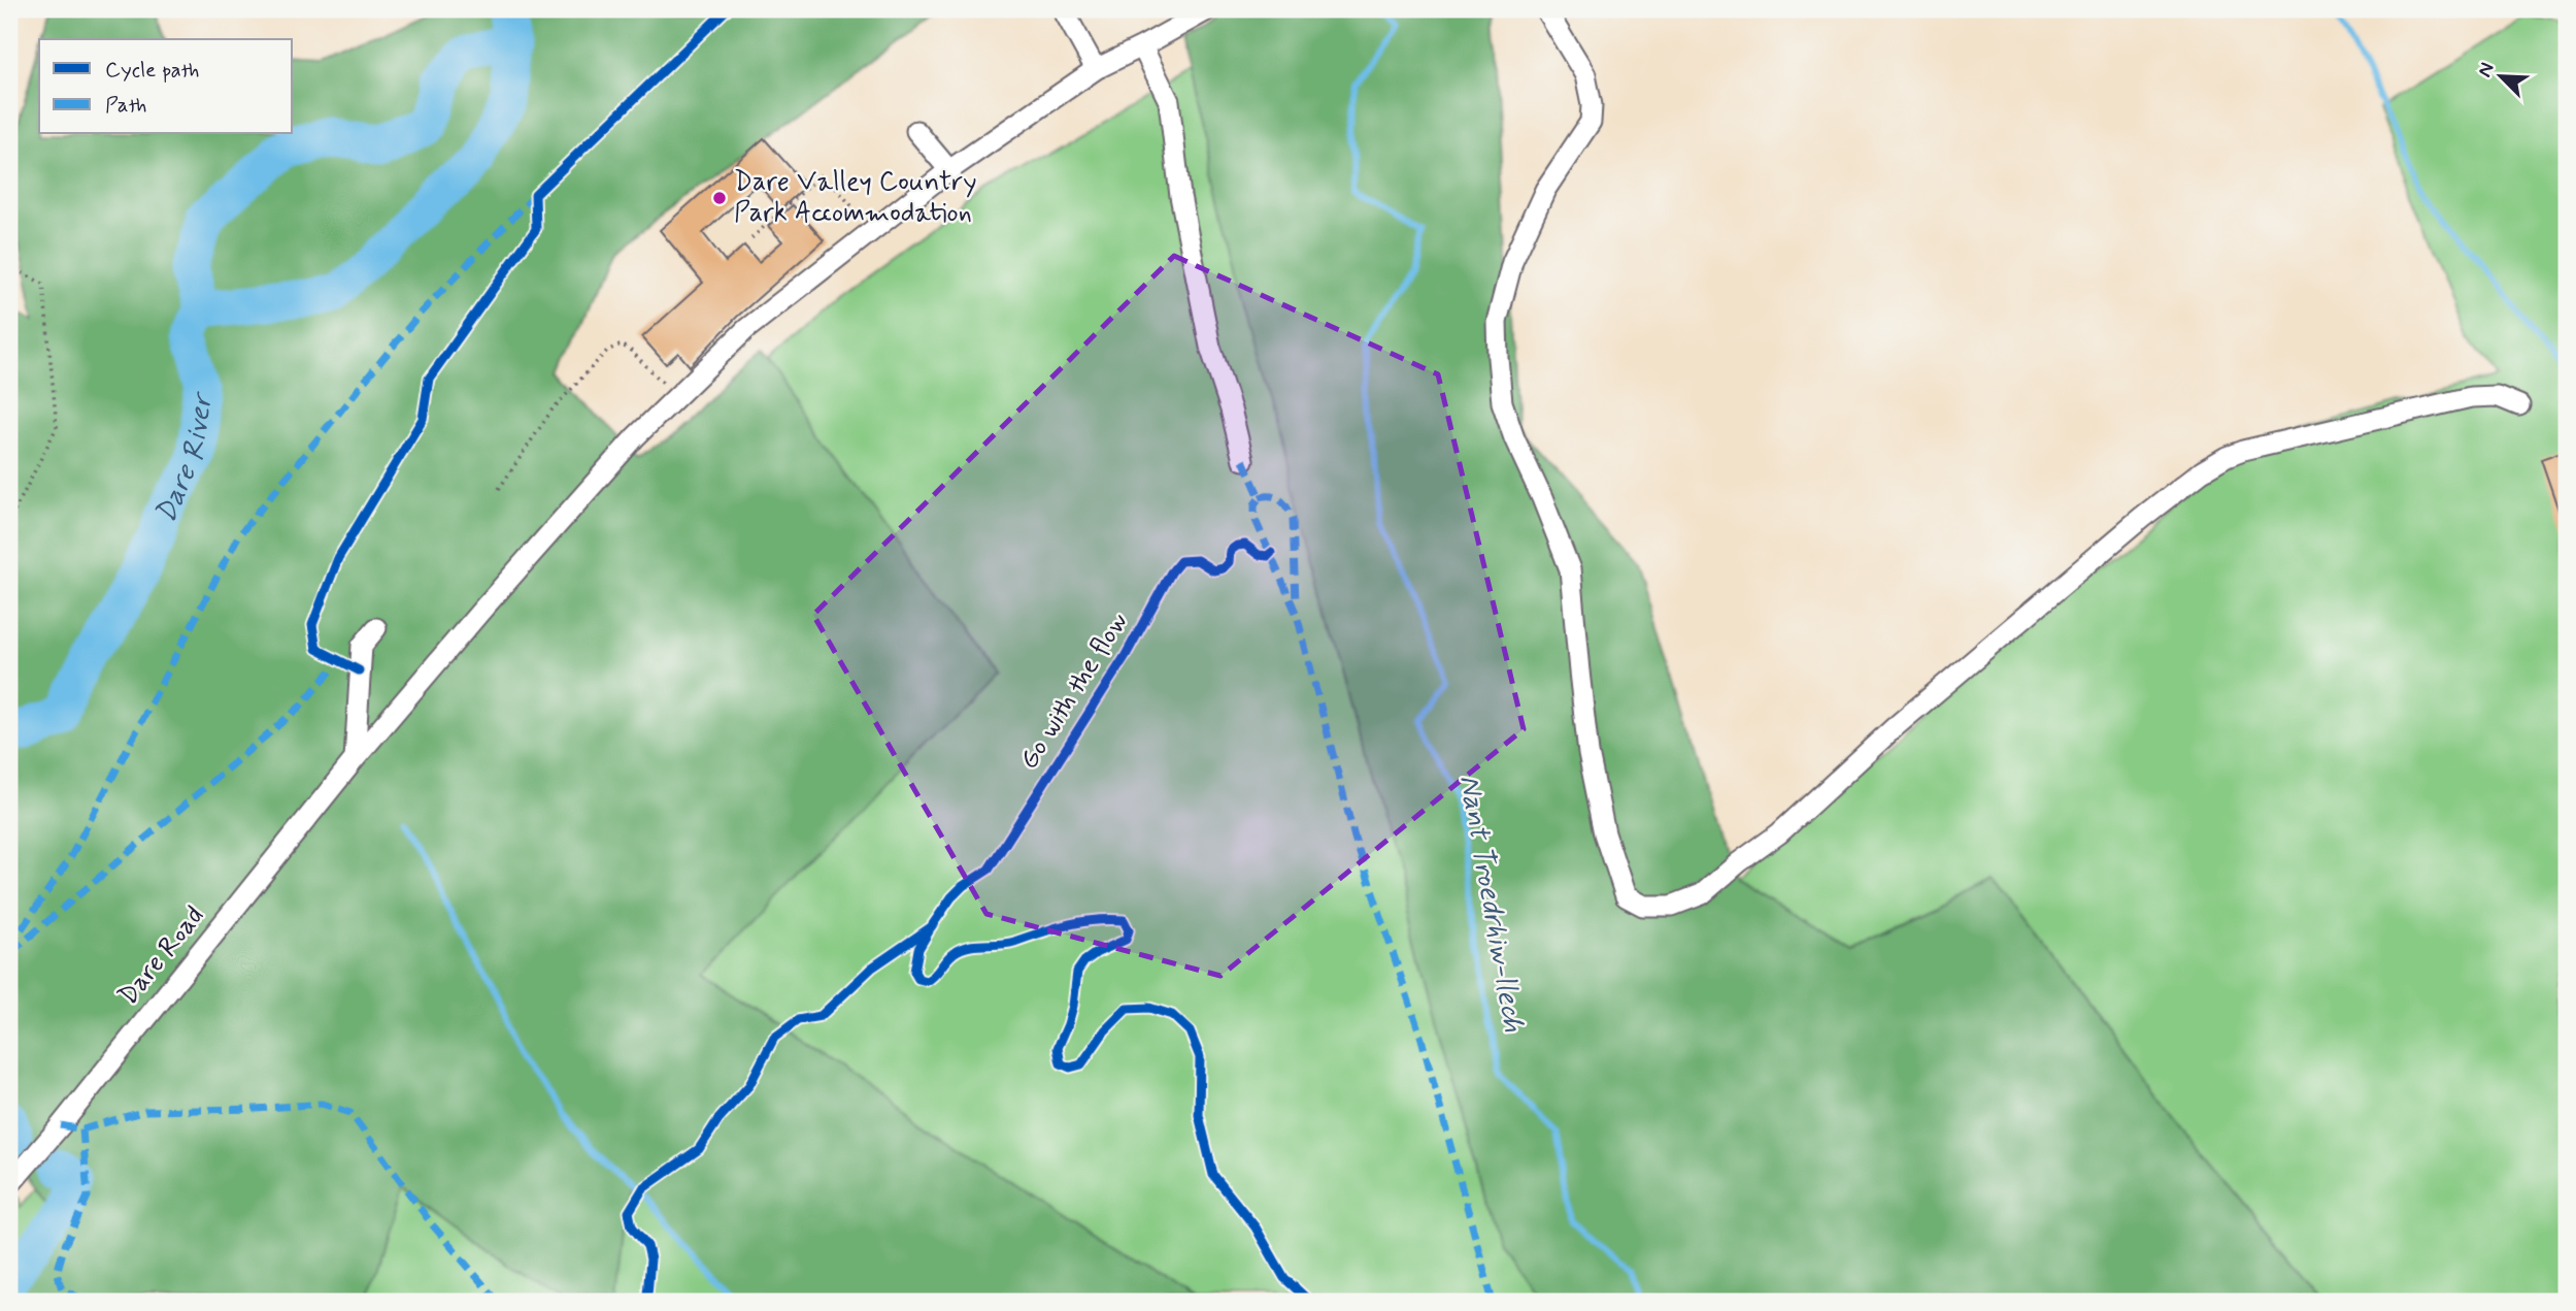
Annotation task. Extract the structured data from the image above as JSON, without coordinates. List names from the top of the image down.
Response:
{
  "streets": {
    "lane": ["Dare Road"],
    "cycle path": ["Go with the flow"]
  },
  "water": ["Dare River", "Nant Troedrhiw-llech"],
  "places": ["Dare Valley Country Park Accommodation"],
  "legend": ["Cycle path", "Path"],
  "north": "top left"
}
